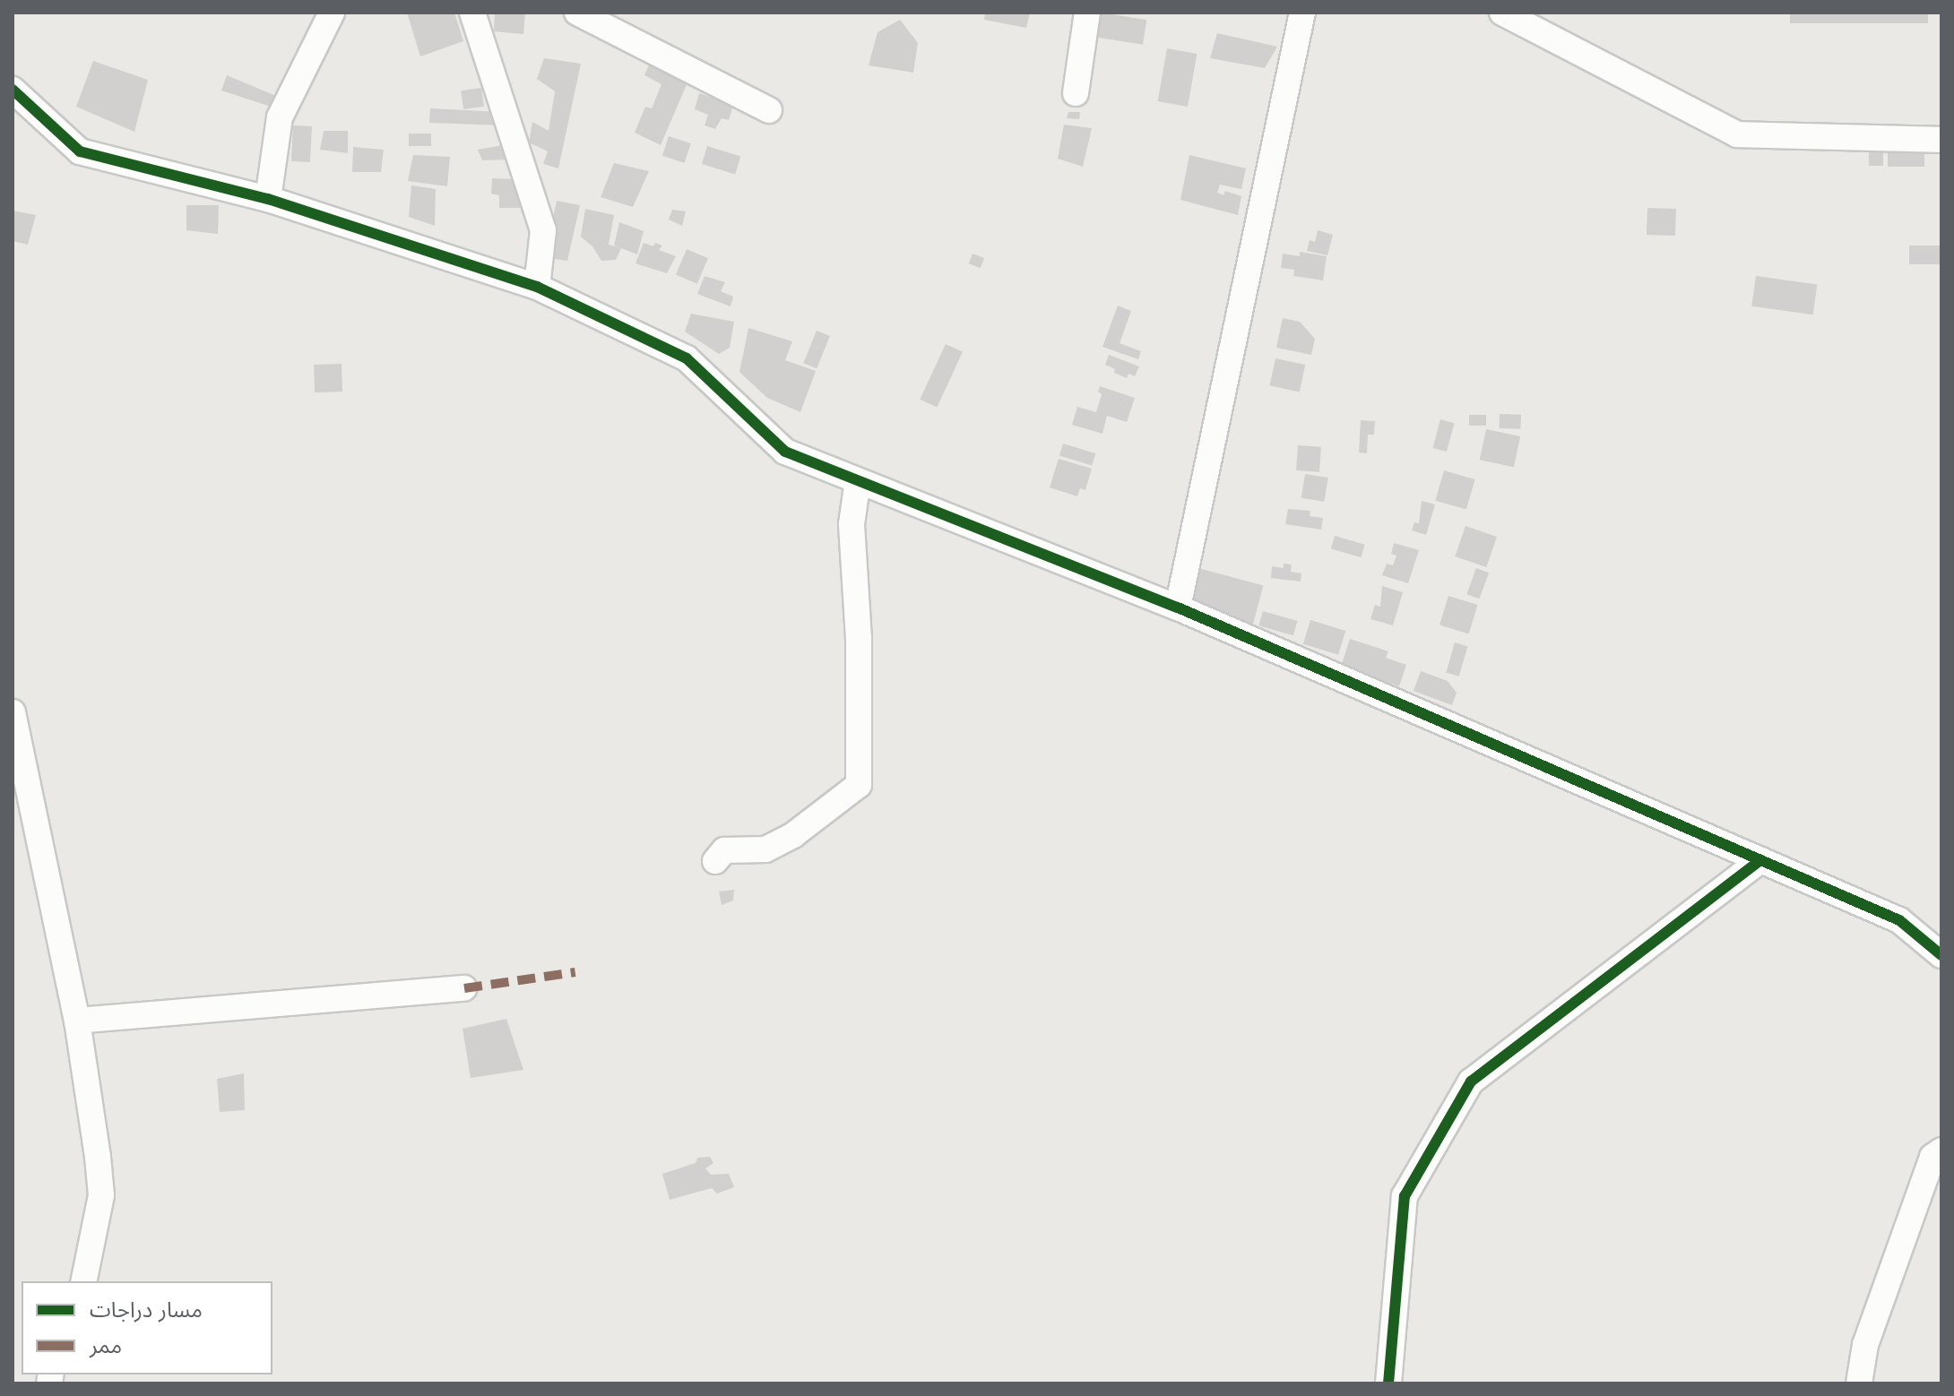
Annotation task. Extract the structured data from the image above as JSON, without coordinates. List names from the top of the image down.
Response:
{
  "legend": ["مسار دراجات", "ممر"]
}
